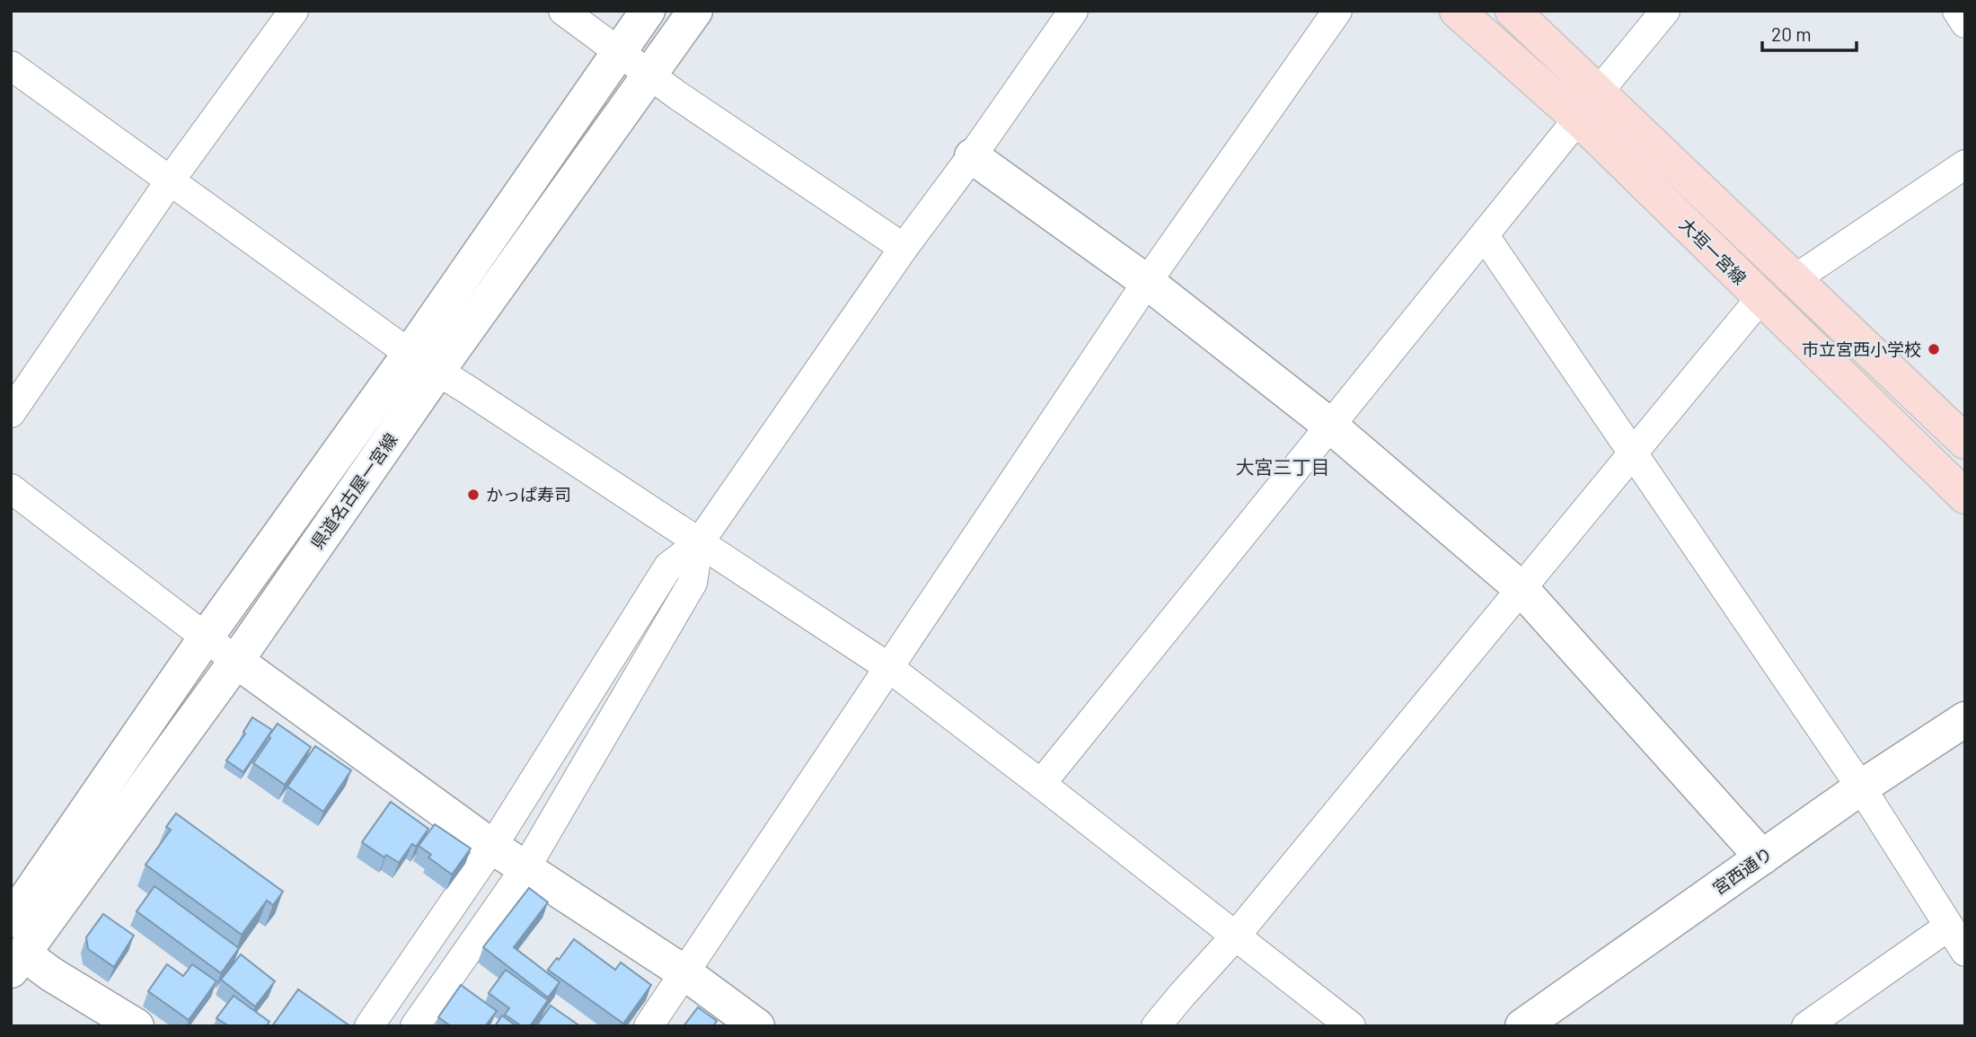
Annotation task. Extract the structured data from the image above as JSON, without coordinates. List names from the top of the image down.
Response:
{
  "streets": {
    "main road": ["大垣一宮線"],
    "street": ["県道名古屋一宮線", "宮西通り"]
  },
  "districts": ["大宮三丁目"],
  "places": ["市立宮西小学校", "かっぱ寿司"],
  "scale_bar": "20 m"
}
